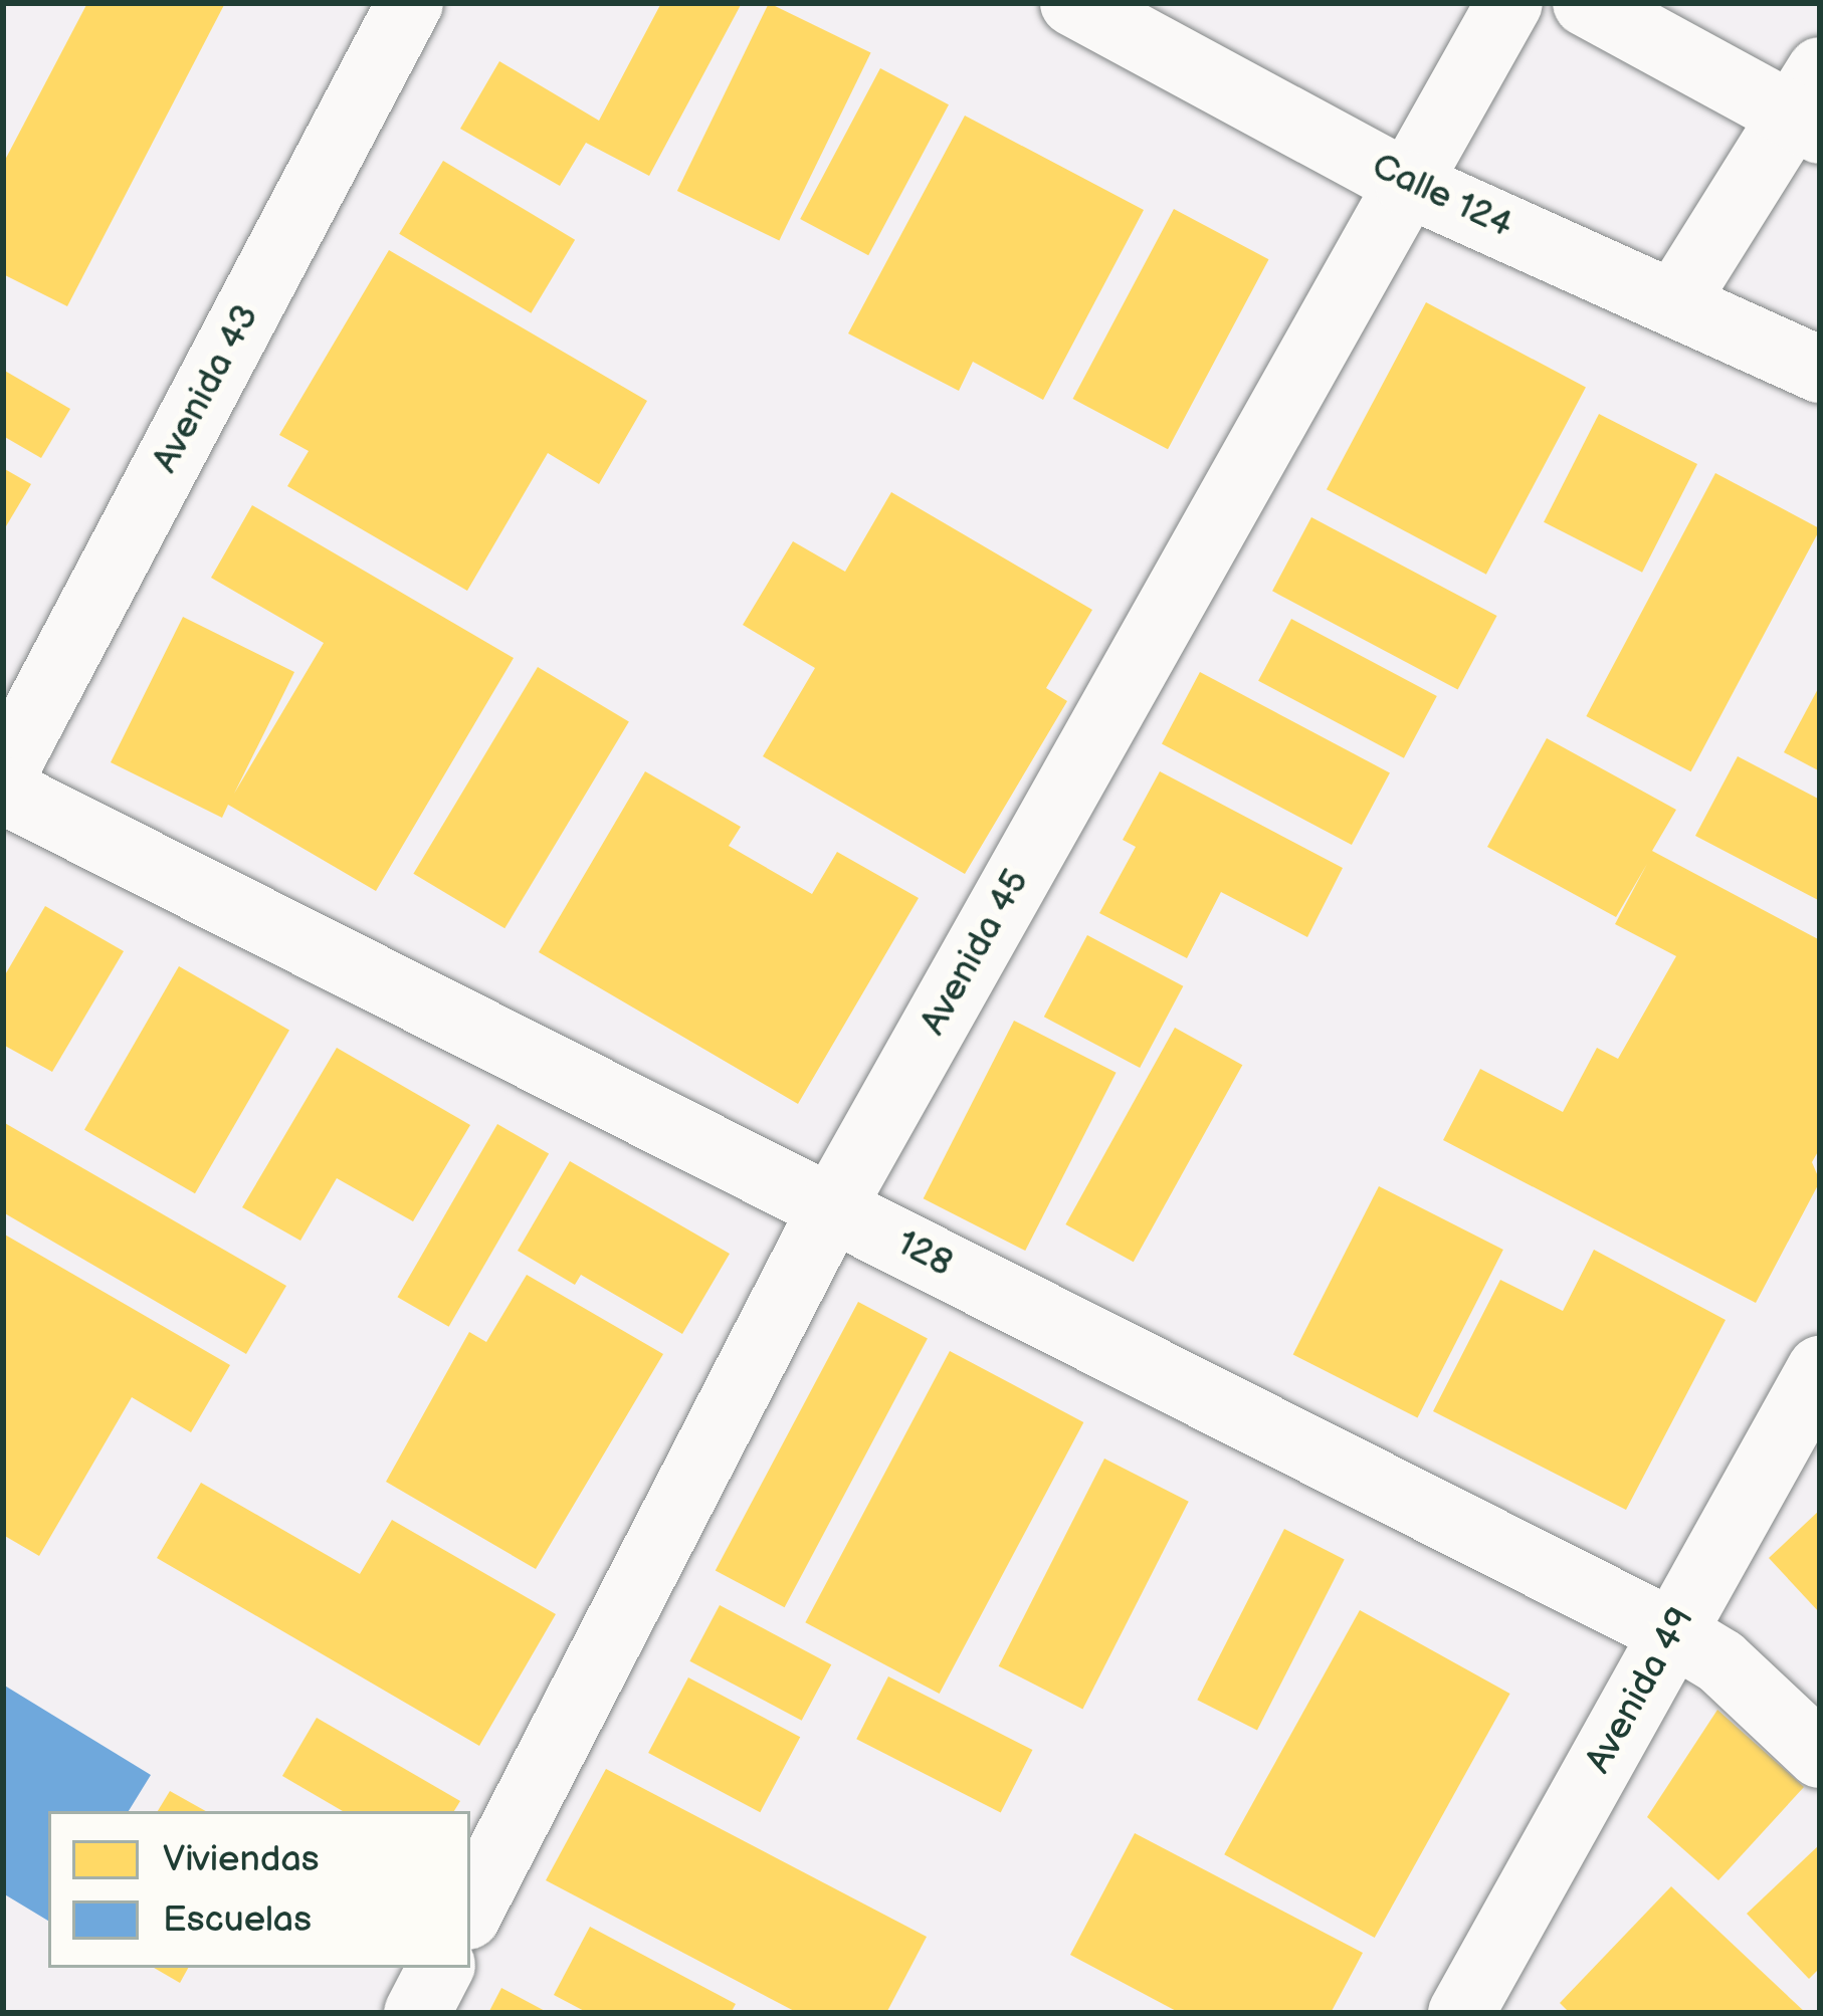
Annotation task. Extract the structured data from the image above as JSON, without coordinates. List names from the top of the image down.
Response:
{
  "streets": {
    "street": [
      "Calle 124",
      "Avenida 43",
      "Avenida 45",
      "128",
      "Avenida 49"
    ]
  },
  "crossings": [
    ["Calle 124", "Avenida 45"],
    ["Avenida 45", "128"],
    ["128", "Avenida 49"]
  ],
  "legend": ["Viviendas", "Escuelas"]
}
